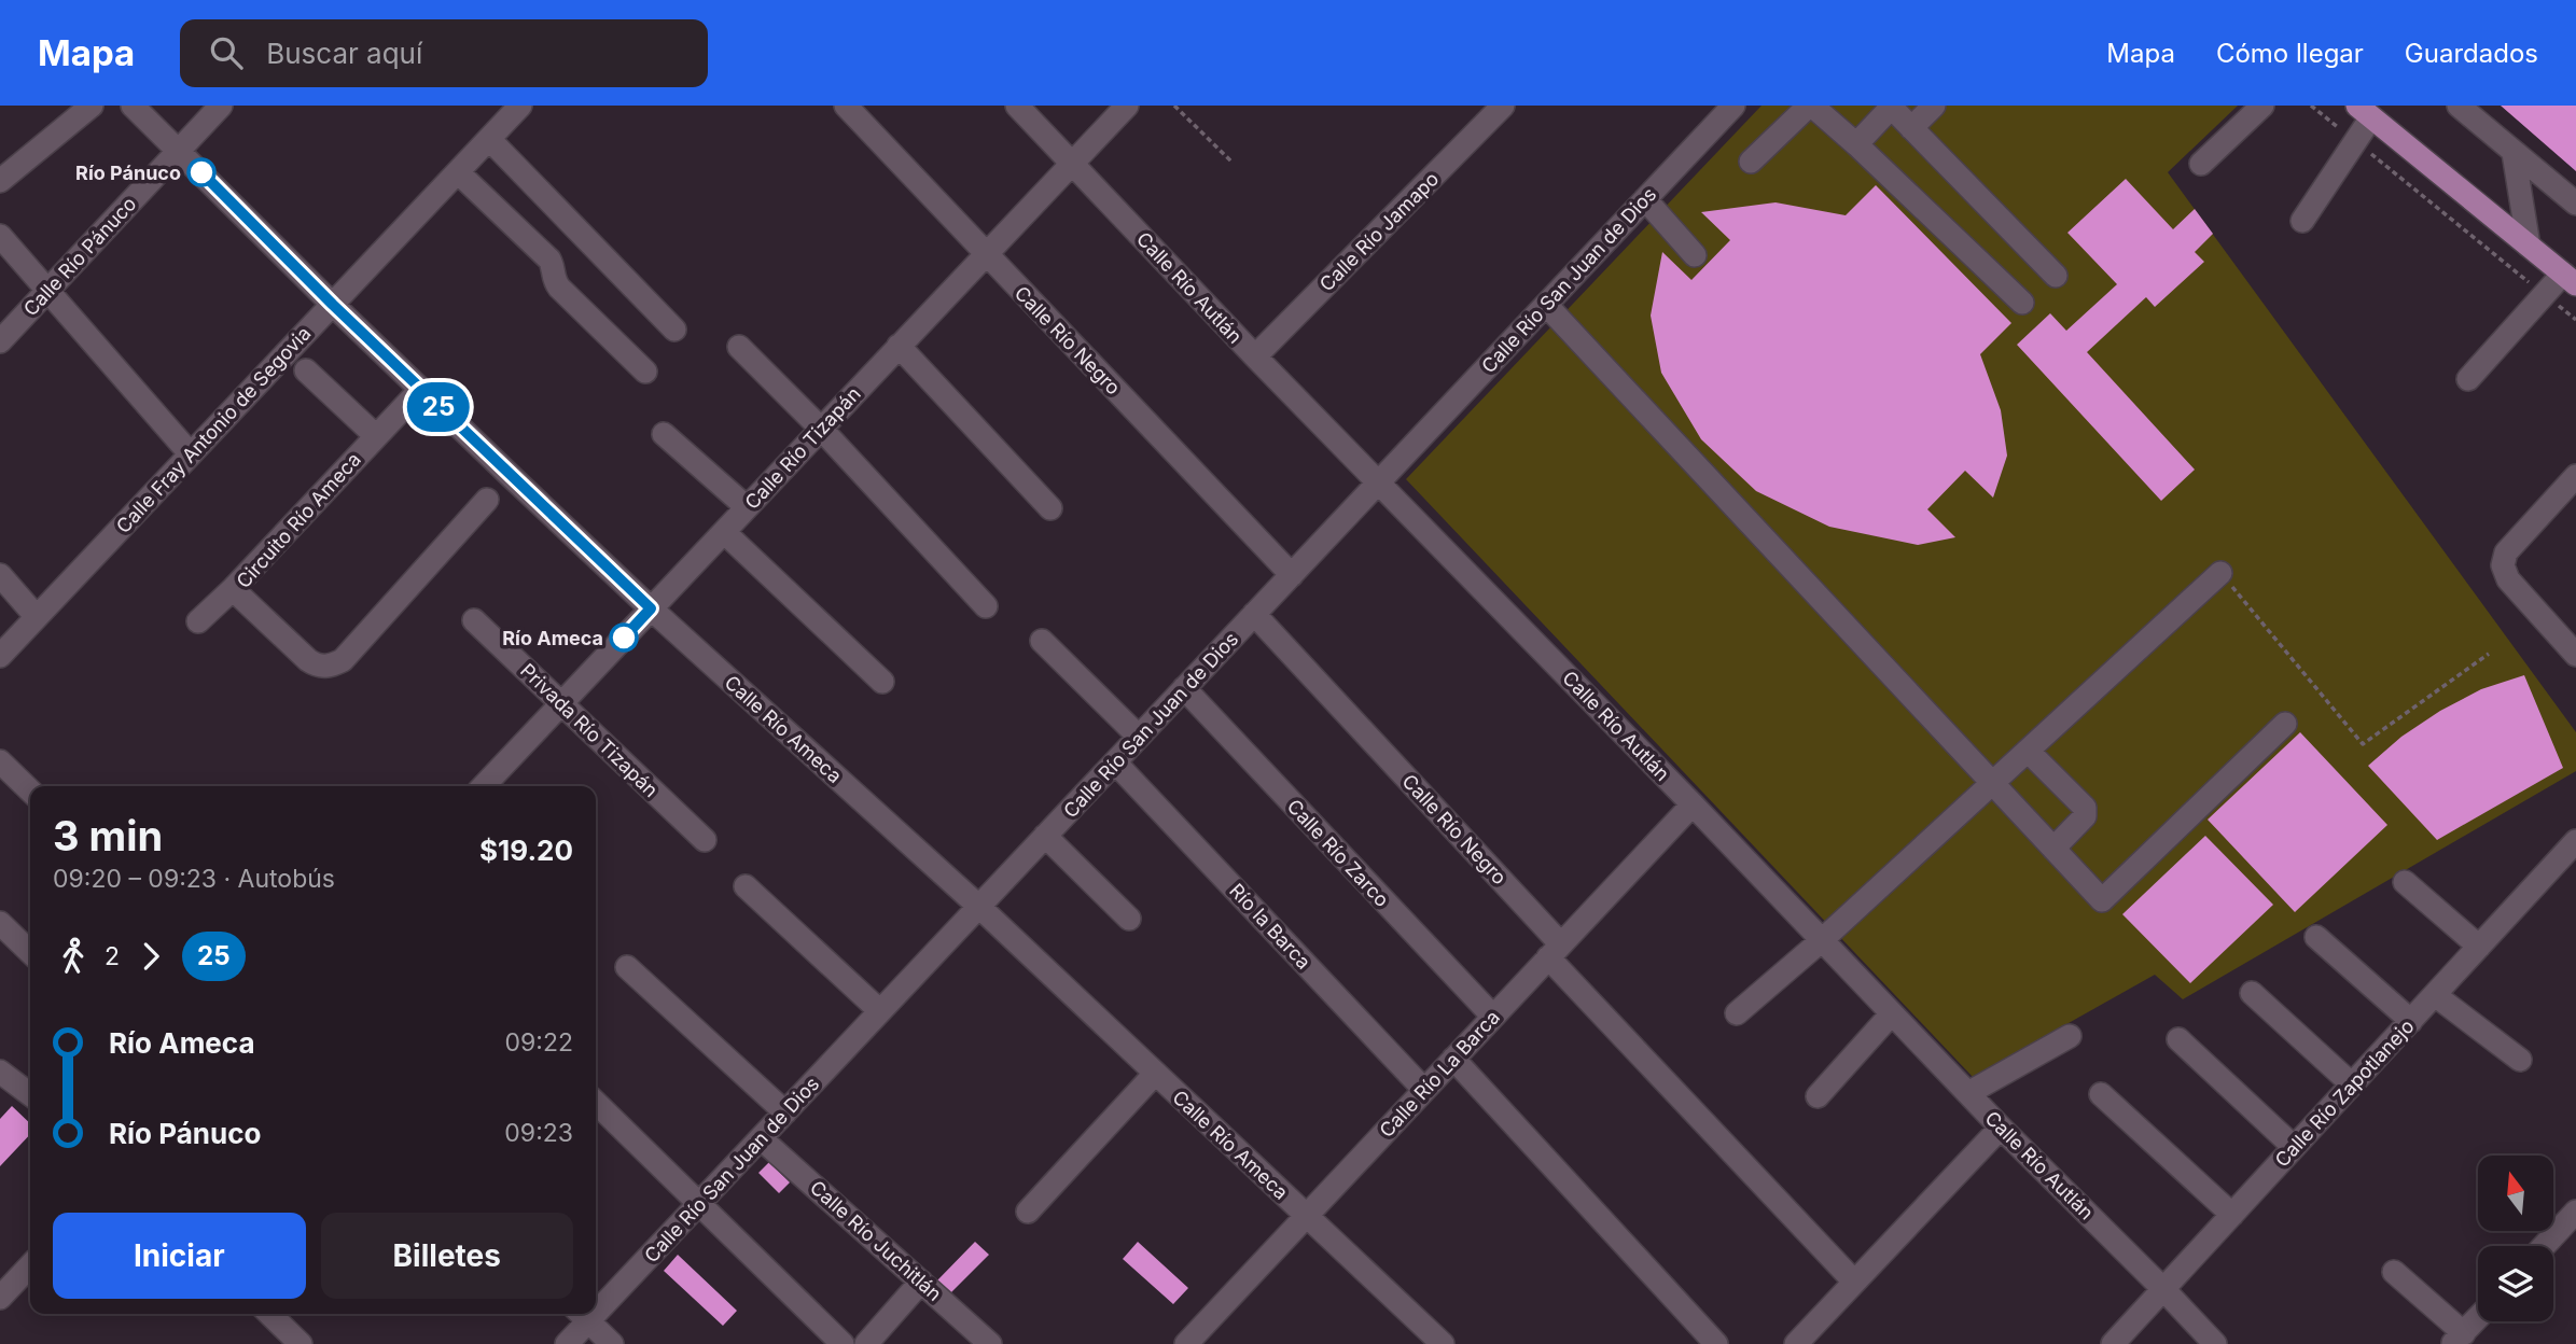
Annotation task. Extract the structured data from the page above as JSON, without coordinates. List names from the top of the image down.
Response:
{
  "streets": {
    "street": [
      "Calle Río Jamapo",
      "Calle Río Pánuco",
      "Calle Río San Juan de Dios",
      "Calle Río Autlán",
      "Calle Río Negro",
      "Calle Fray Antonio de Segovia",
      "Calle Río Tizapán",
      "Circuito Río Ameca",
      "Calle Río Ameca",
      "Privada Río Tizapán",
      "Calle Río Zarco",
      "Río la Barca",
      "Calle Río La Barca",
      "Calle Río Zapotlanejo",
      "Calle Río Juchitlán"
    ]
  },
  "crossings": [
    ["Calle Río Jamapo", "Calle Río Autlán"],
    ["Calle Río Pánuco", "Calle Río Ameca"],
    ["Calle Río San Juan de Dios", "Calle Río Autlán"],
    ["Calle Río San Juan de Dios", "Calle Río Negro"],
    ["Calle Río San Juan de Dios", "Calle Río Ameca"],
    ["Calle Río San Juan de Dios", "Calle Río Zarco"],
    ["Calle Río San Juan de Dios", "Río la Barca"],
    ["Calle Río San Juan de Dios", "Calle Río Juchitlán"],
    ["Calle Río Autlán", "Calle Río Tizapán"],
    ["Calle Río Autlán", "Calle Río La Barca"],
    ["Calle Río Autlán", "Calle Río Zapotlanejo"],
    ["Calle Río Negro", "Calle Río Tizapán"],
    ["Calle Río Negro", "Calle Río La Barca"],
    ["Calle Fray Antonio de Segovia", "Calle Río Ameca"],
    ["Calle Río Tizapán", "Calle Río Ameca"],
    ["Calle Río Tizapán", "Privada Río Tizapán"],
    ["Circuito Río Ameca", "Calle Río Ameca"],
    ["Calle Río Ameca", "Calle Río La Barca"],
    ["Calle Río Zarco", "Calle Río La Barca"],
    ["Río la Barca", "Calle Río La Barca"]
  ],
  "places": ["Río Pánuco", "Río Ameca"],
  "lines": ["bus line 25"],
  "north": "top",
  "page": {
    "header": "Mapa",
    "search": "Buscar aquí",
    "nav": ["Mapa", "Cómo llegar", "Guardados"],
    "on_map": "25",
    "heading": ["3 min", "09:20 – 09:23 · Autobús", "$19.20"],
    "legs": ["2", "25"],
    "list": [
      {
        "name": "Río Ameca",
        "value": "09:22"
      },
      {
        "name": "Río Pánuco",
        "value": "09:23"
      }
    ],
    "buttons": ["Iniciar", "Billetes"]
  }
}
